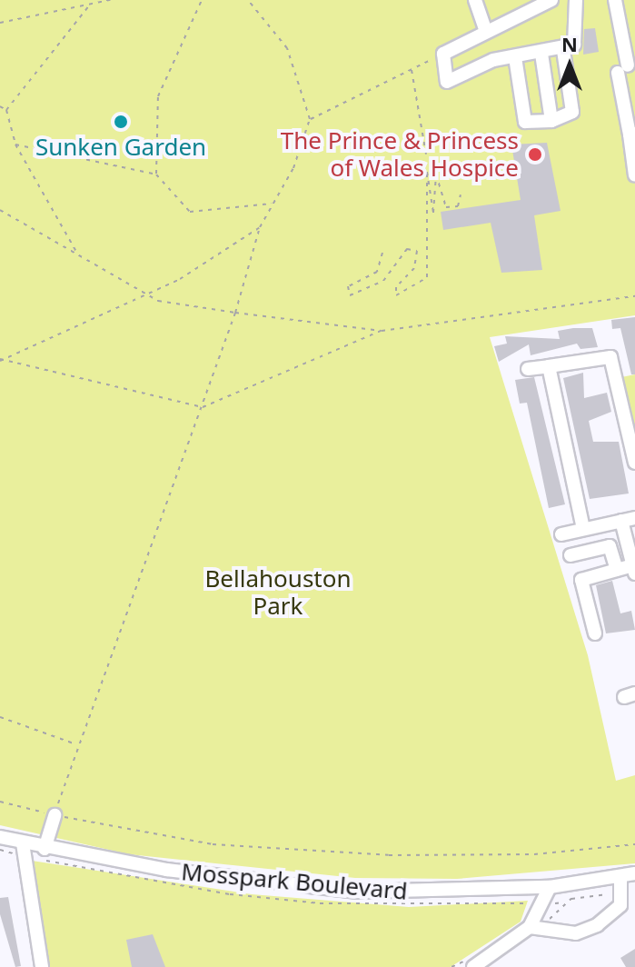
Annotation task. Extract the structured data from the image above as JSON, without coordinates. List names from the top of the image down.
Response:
{
  "streets": {
    "street": ["Mosspark Boulevard"]
  },
  "parks": ["Bellahouston Park"],
  "places": ["Sunken Garden", "The Prince & Princess of Wales Hospice"],
  "north": "top"
}
